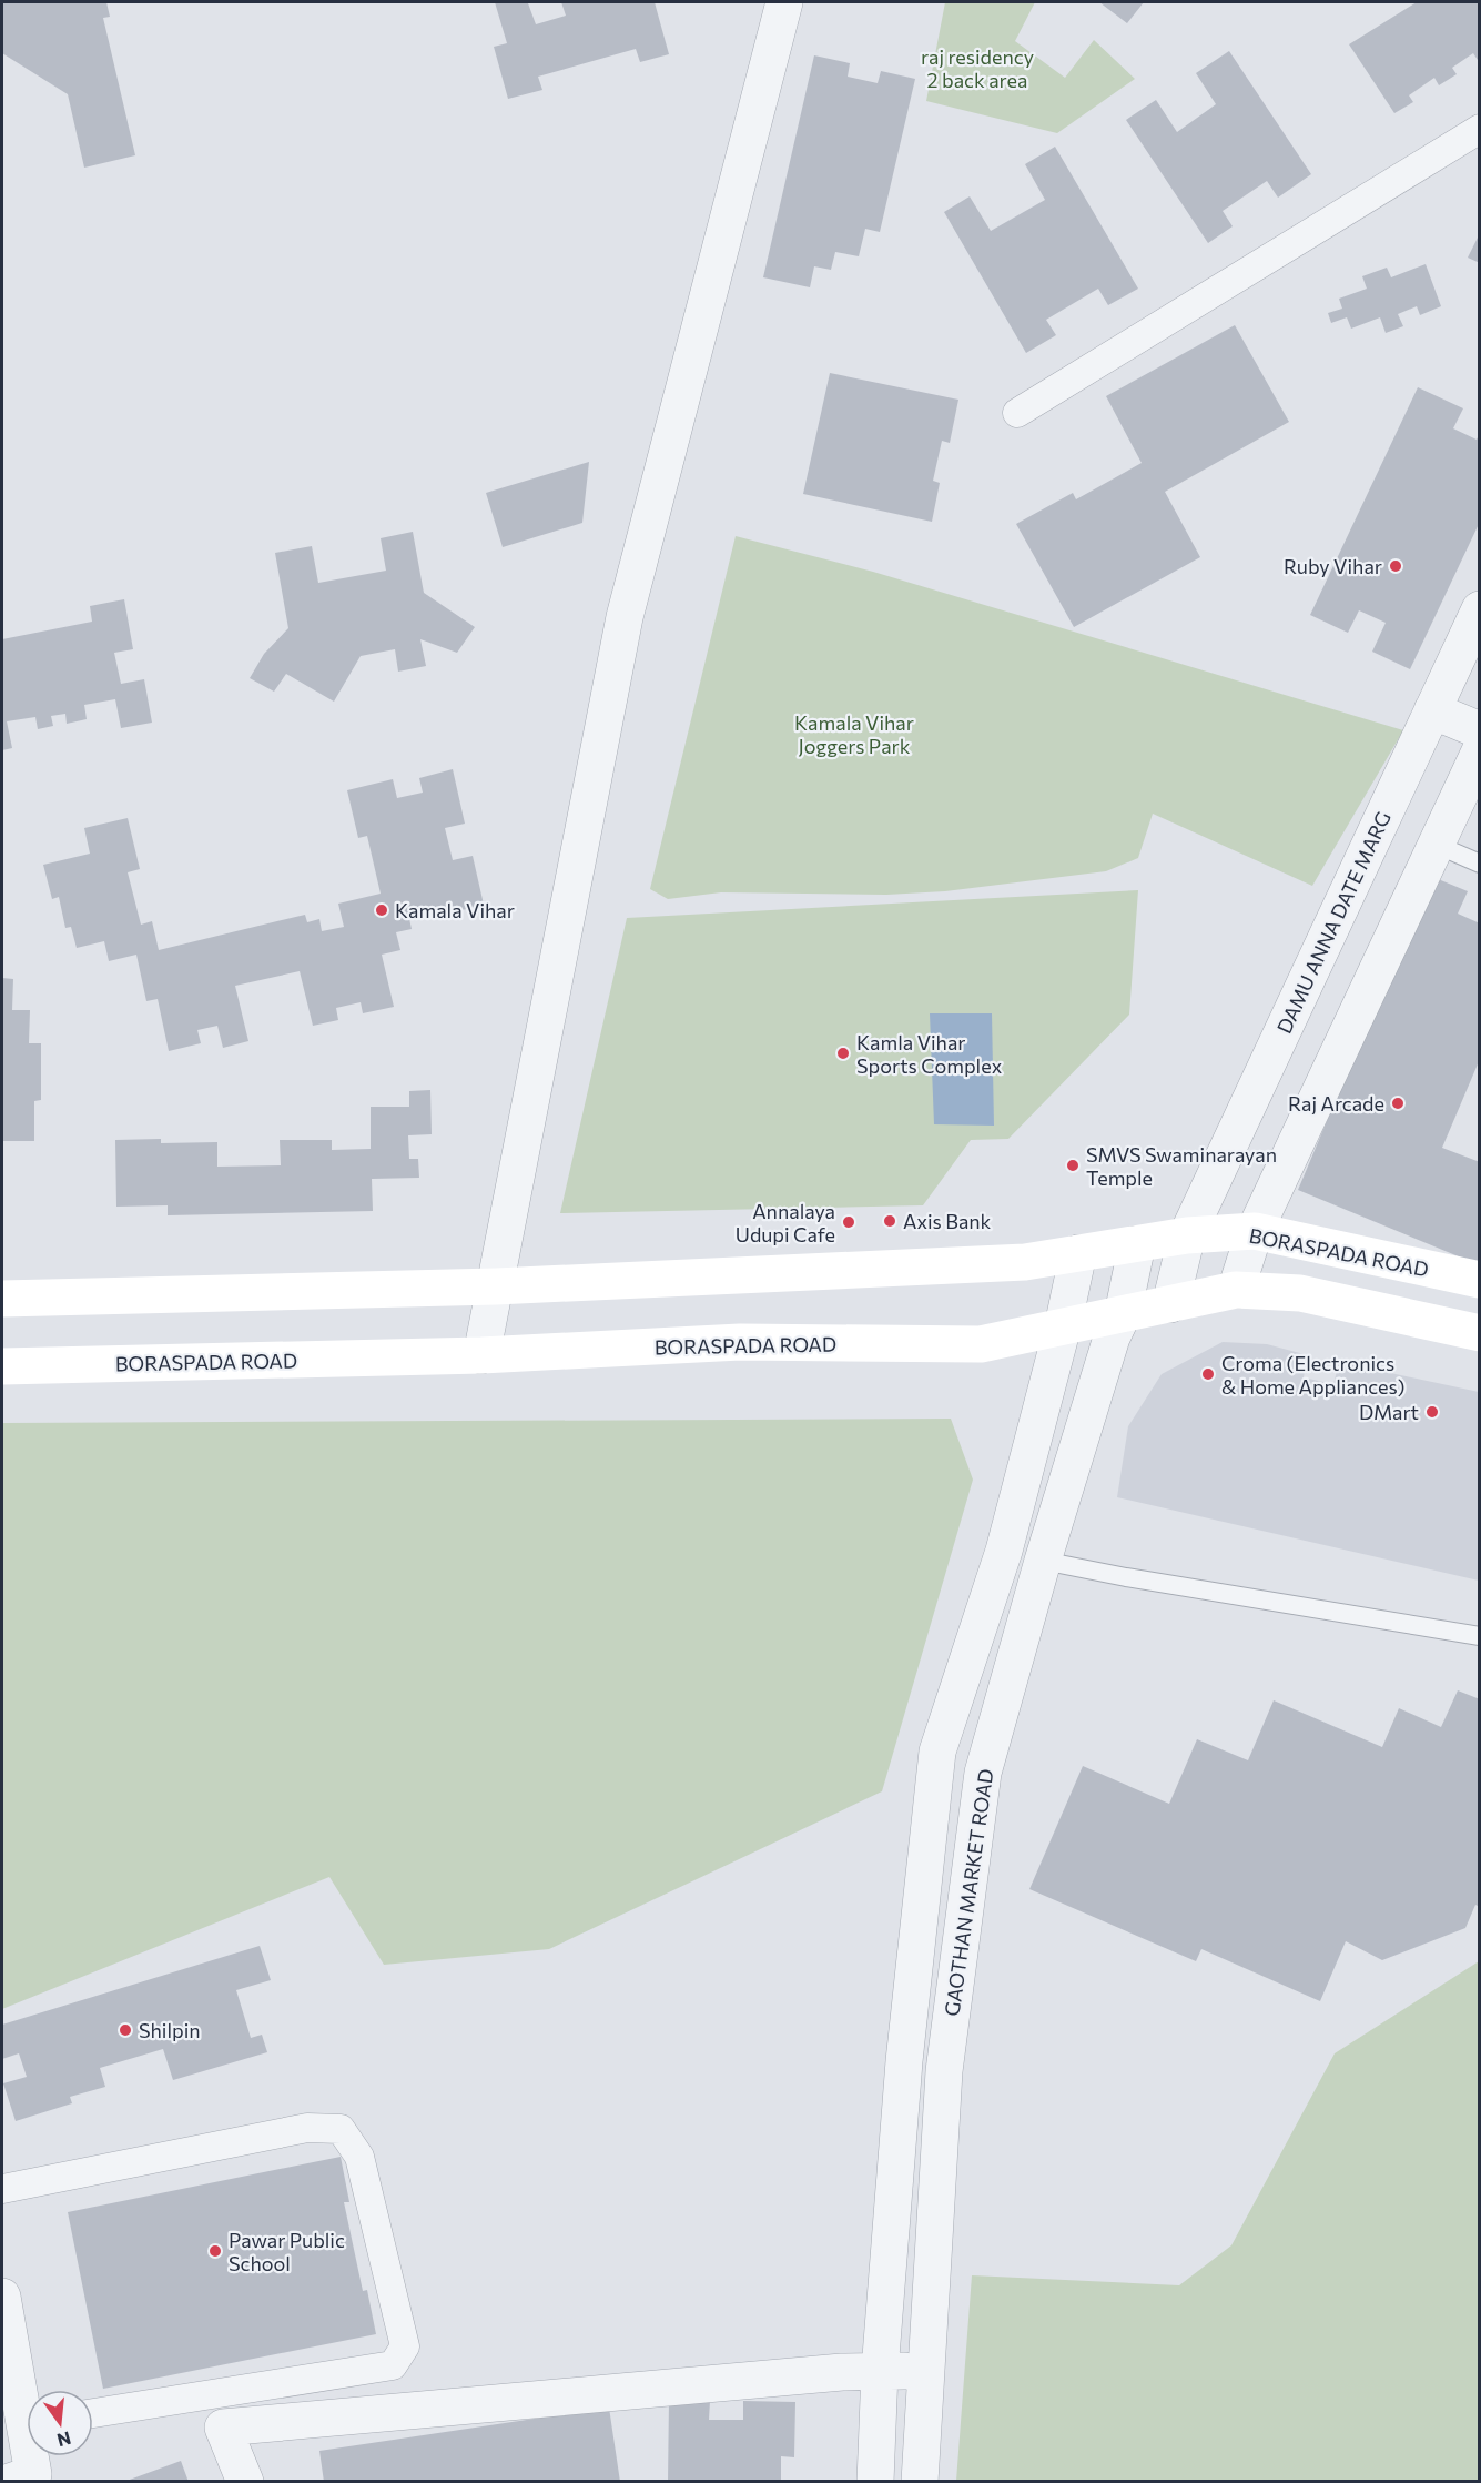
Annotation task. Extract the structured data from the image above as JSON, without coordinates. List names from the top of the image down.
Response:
{
  "streets": {
    "main road": ["BORASPADA ROAD"],
    "street": ["DAMU ANNA DATE MARG", "GAOTHAN MARKET ROAD"]
  },
  "crossings": [
    ["DAMU ANNA DATE MARG", "BORASPADA ROAD"],
    ["BORASPADA ROAD", "GAOTHAN MARKET ROAD"]
  ],
  "parks": ["raj residency 2 back area", "Kamala Vihar Joggers Park"],
  "places": [
    "Ruby Vihar",
    "Kamala Vihar",
    "Kamla Vihar Sports Complex",
    "Raj Arcade",
    "SMVS Swaminarayan Temple",
    "Axis Bank",
    "Annalaya Udupi Cafe",
    "Croma (Electronics & Home Appliances)",
    "DMart",
    "Shilpin",
    "Pawar Public School"
  ],
  "north": "bottom"
}
